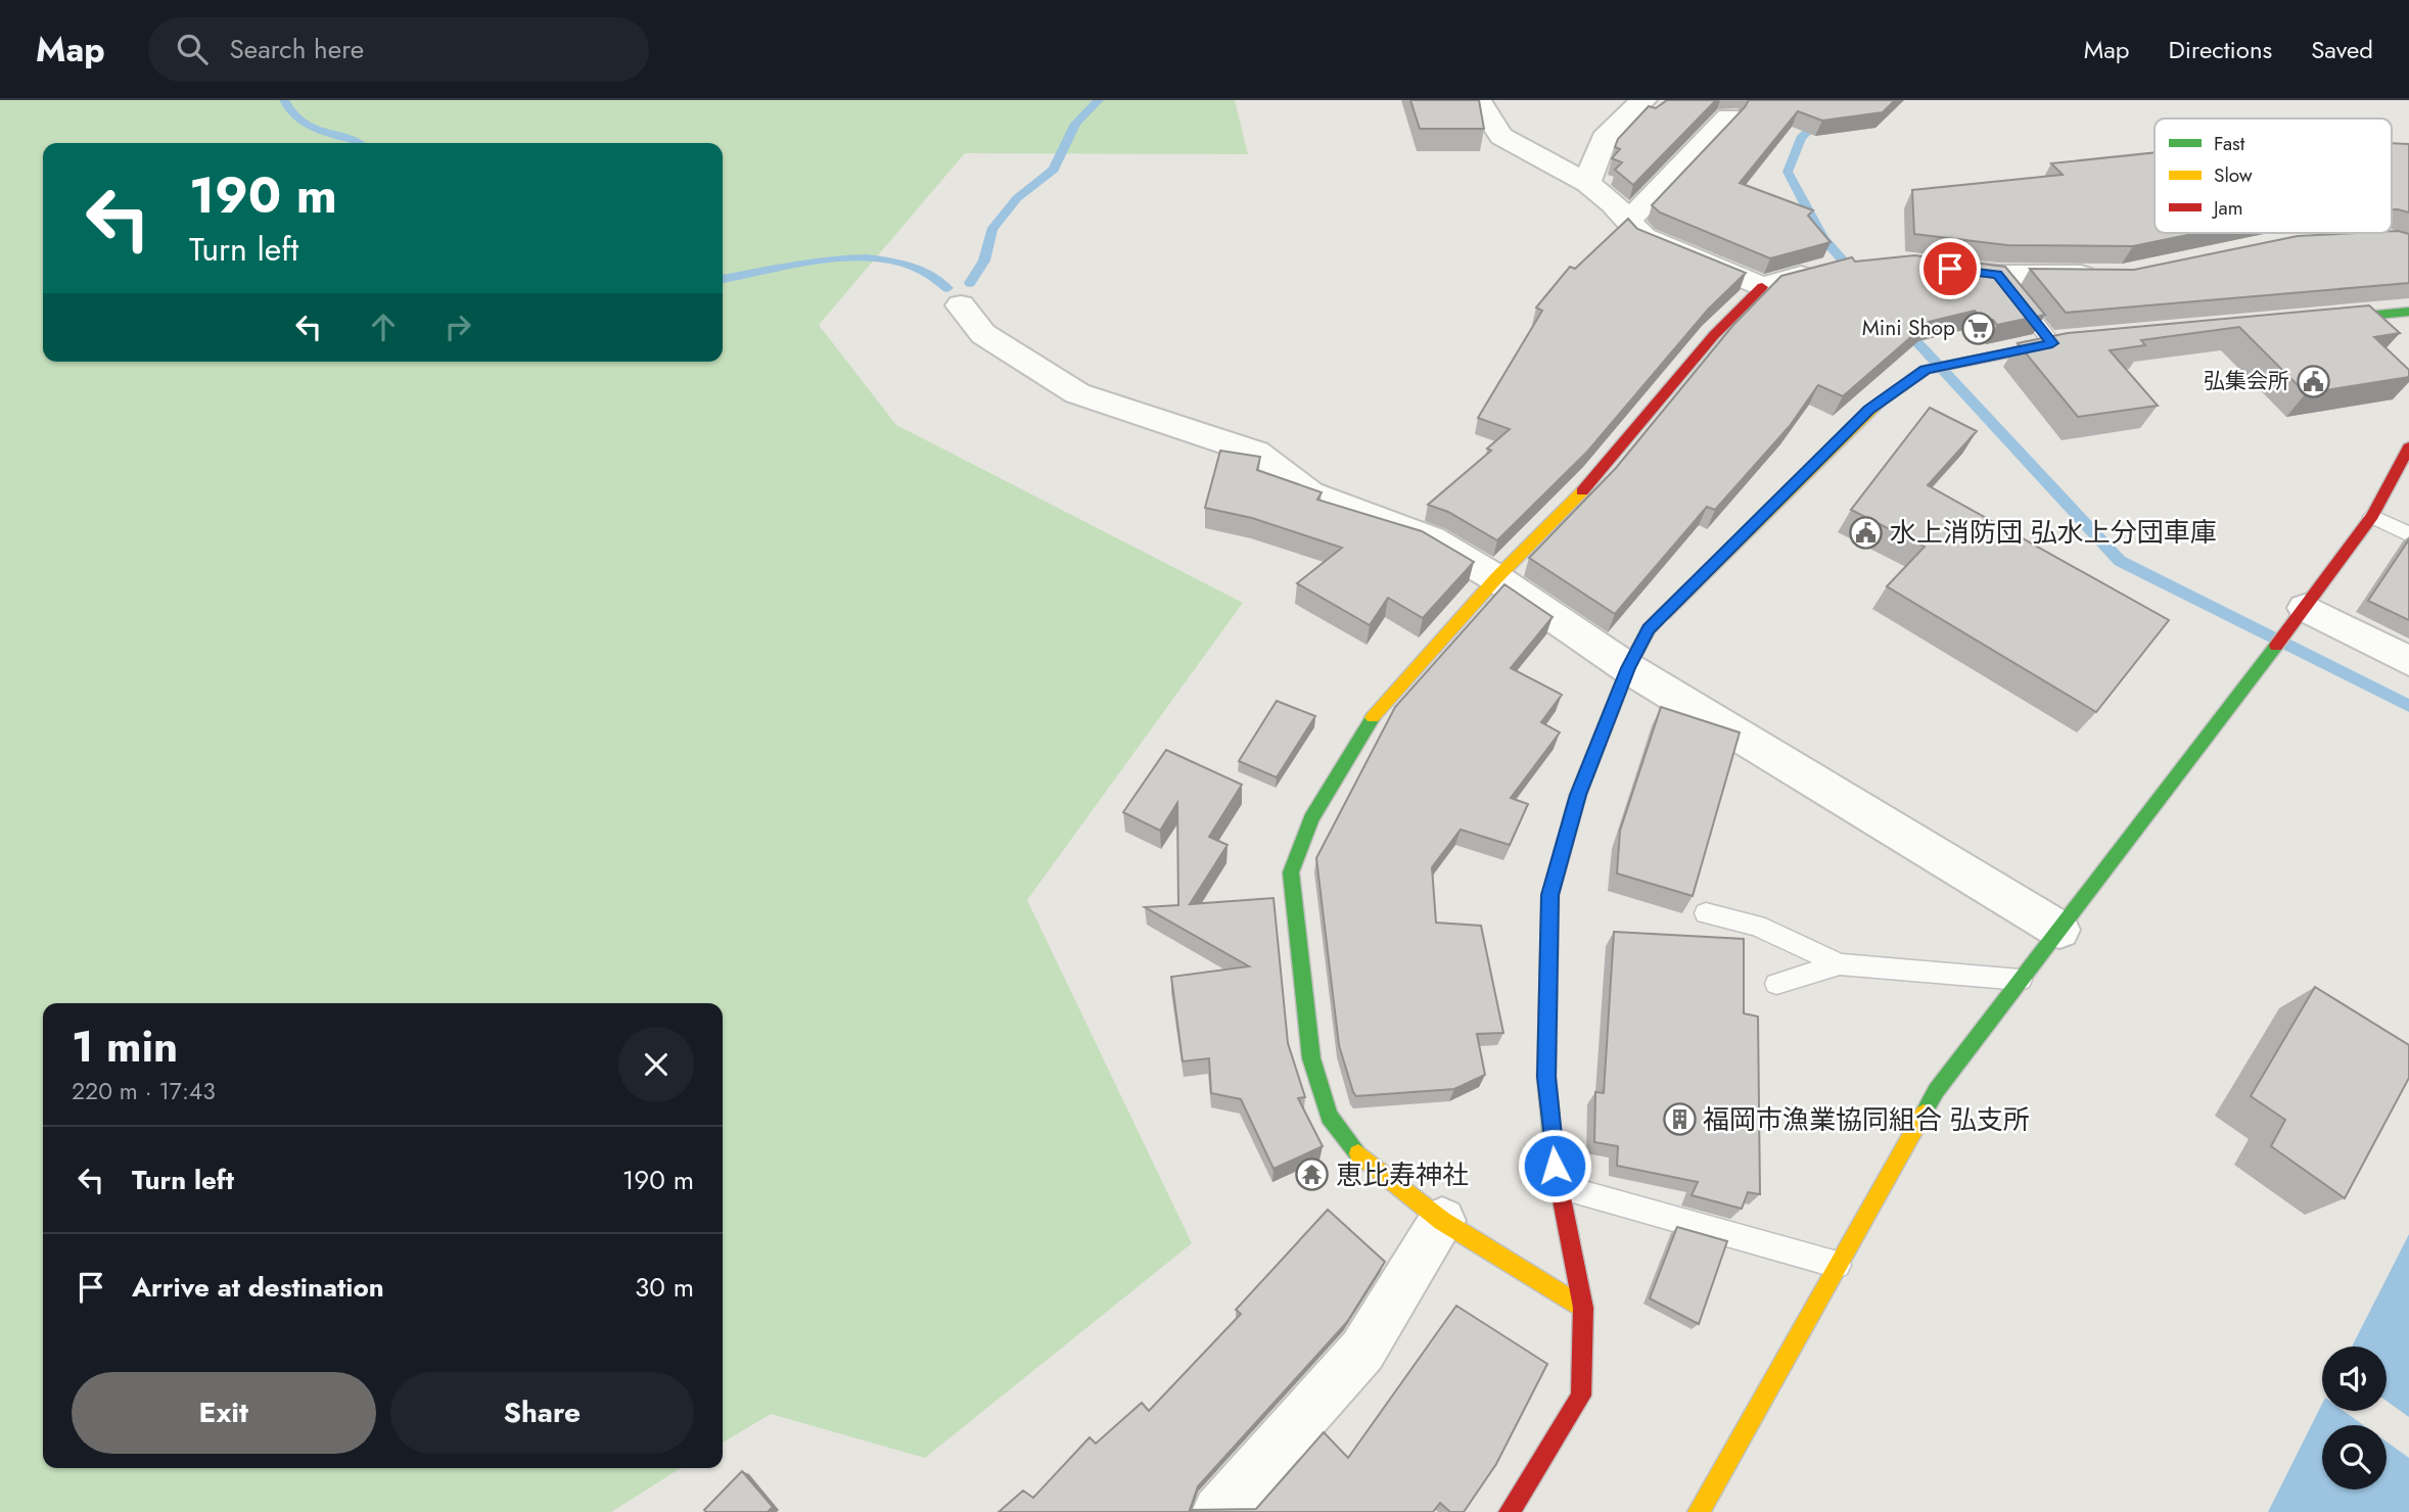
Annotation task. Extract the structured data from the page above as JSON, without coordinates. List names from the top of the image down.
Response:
{
  "places": {
    "supermarket": ["Mini Shop"],
    "public building": ["弘集会所", "水上消防団 弘水上分団車庫"],
    "building": ["福岡市漁業協同組合 弘支所"],
    "temple": ["恵比寿神社"]
  },
  "legend": ["Fast", "Slow", "Jam"],
  "page": {
    "header": "Map",
    "search": "Search here",
    "nav": ["Map", "Directions", "Saved"],
    "turn": ["190 m", "Turn left"],
    "heading": ["1 min", "220 m · 17:43"],
    "list": [
      {
        "name": "Turn left",
        "value": "190 m"
      },
      {
        "name": "Arrive at destination",
        "value": "30 m"
      }
    ],
    "buttons": ["Exit", "Share"]
  }
}
